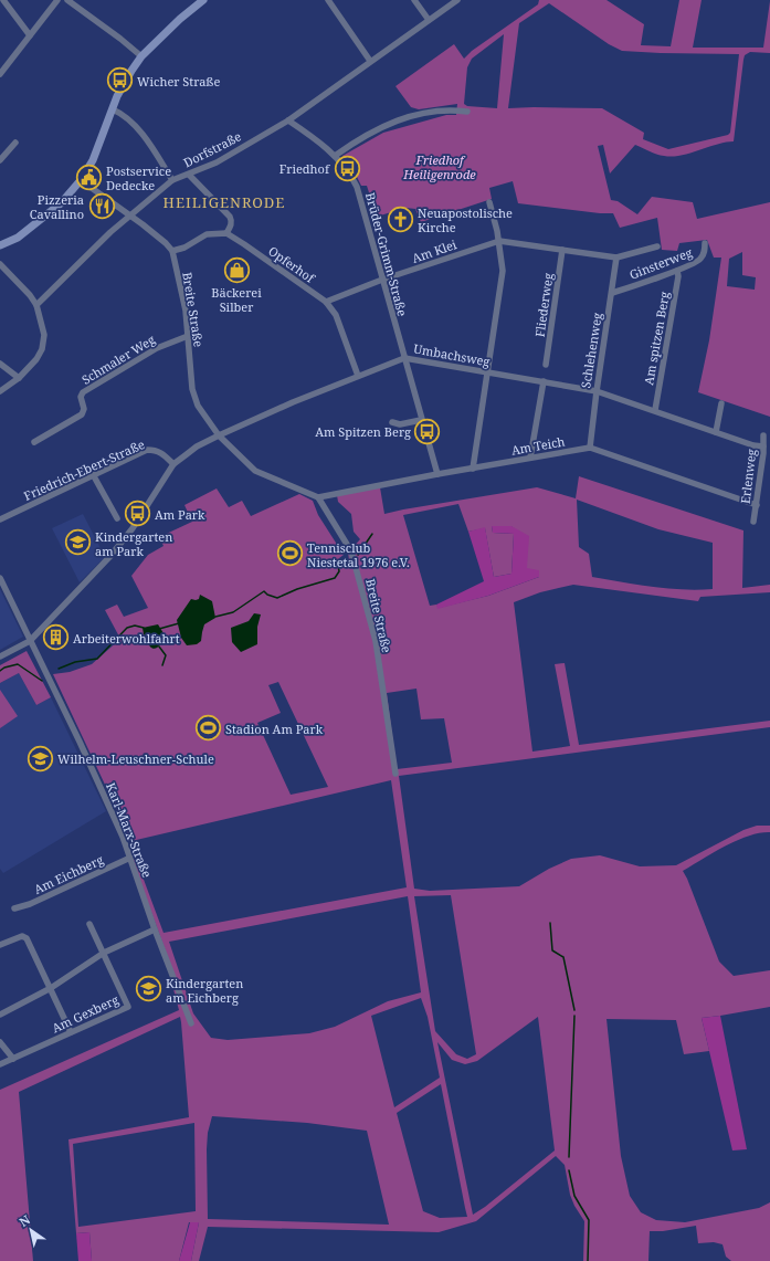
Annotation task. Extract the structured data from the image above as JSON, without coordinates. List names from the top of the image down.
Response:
{
  "streets": {
    "street": [
      "Dorfstraße",
      "Am Klei",
      "Brüder-Grimm-Straße",
      "Ginsterweg",
      "Opferhof",
      "Fliederweg",
      "Breite Straße",
      "Am spitzen Berg",
      "Schlehenweg",
      "Umbachsweg",
      "Schmaler Weg",
      "Am Teich",
      "Friedrich-Ebert-Straße",
      "Erlenweg",
      "Karl-Marx-Straße",
      "Am Eichberg",
      "Am Gexberg"
    ]
  },
  "crossings": [
    ["Dorfstraße", "Brüder-Grimm-Straße"],
    ["Am Klei", "Brüder-Grimm-Straße"],
    ["Am Klei", "Opferhof"],
    ["Am Klei", "Fliederweg"],
    ["Am Klei", "Schlehenweg"],
    ["Brüder-Grimm-Straße", "Umbachsweg"],
    ["Brüder-Grimm-Straße", "Am Teich"],
    ["Ginsterweg", "Am spitzen Berg"],
    ["Ginsterweg", "Schlehenweg"],
    ["Opferhof", "Umbachsweg"],
    ["Breite Straße", "Umbachsweg"],
    ["Breite Straße", "Schmaler Weg"],
    ["Breite Straße", "Am Teich"],
    ["Am spitzen Berg", "Umbachsweg"],
    ["Schlehenweg", "Umbachsweg"],
    ["Schlehenweg", "Am Teich"],
    ["Umbachsweg", "Friedrich-Ebert-Straße"],
    ["Umbachsweg", "Erlenweg"],
    ["Am Teich", "Erlenweg"],
    ["Karl-Marx-Straße", "Am Eichberg"]
  ],
  "districts": ["HEILIGENRODE"],
  "parks": ["Friedhof Heiligenrode"],
  "places": {
    "bus stop": [
      "Wicher Straße",
      "Friedhof",
      "Am Spitzen Berg",
      "Am Park"
    ],
    "public building": ["Postservice Dedecke"],
    "restaurant": ["Pizzeria Cavallino"],
    "church": ["Neuapostolische Kirche"],
    "shop": ["Bäckerei Silber"],
    "school or university": ["Kindergarten am Park", "Wilhelm-Leuschner-Schule", "Kindergarten am Eichberg"],
    "sports": ["Tennisclub Niestetal 1976 e.V.", "Stadion Am Park"],
    "building": ["Arbeiterwohlfahrt"]
  },
  "north": "top left"
}
